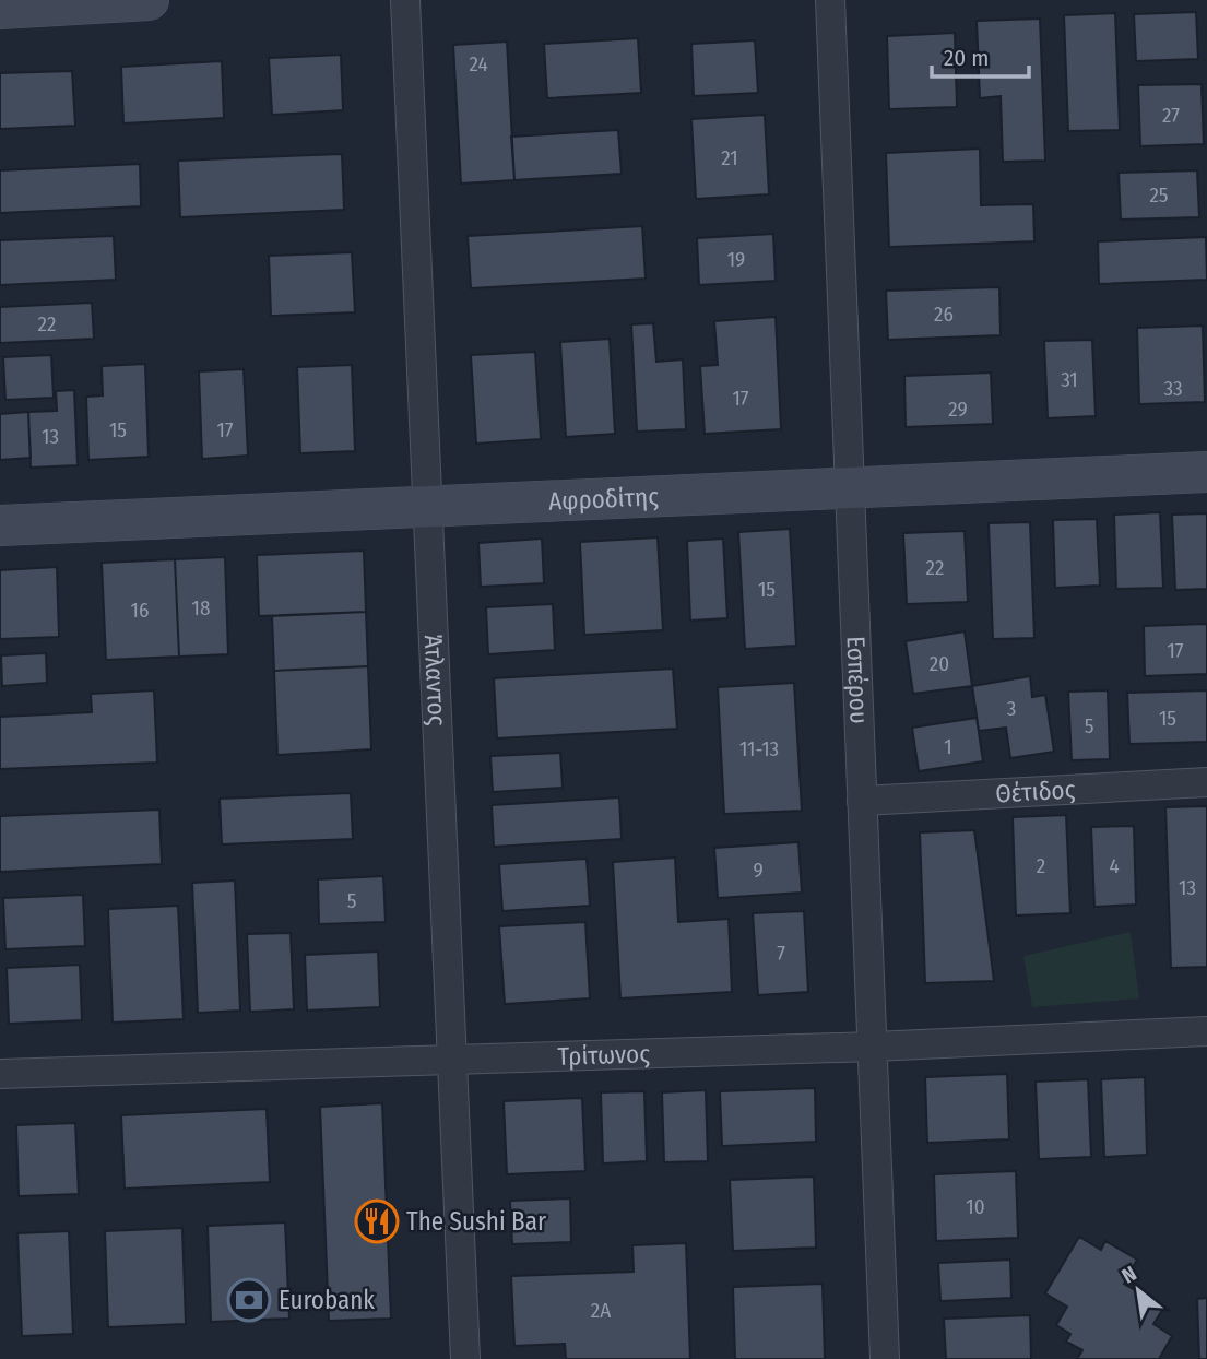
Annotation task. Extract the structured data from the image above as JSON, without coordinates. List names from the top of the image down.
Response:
{
  "streets": {
    "street": [
      "Αφροδίτης",
      "Άτλαντος",
      "Εσπέρου",
      "Θέτιδος",
      "Τρίτωνος"
    ]
  },
  "crossings": [
    ["Αφροδίτης", "Άτλαντος"],
    ["Αφροδίτης", "Εσπέρου"],
    ["Άτλαντος", "Τρίτωνος"],
    ["Εσπέρου", "Θέτιδος"],
    ["Εσπέρου", "Τρίτωνος"]
  ],
  "places": {
    "restaurant": ["The Sushi Bar"],
    "bank": ["Eurobank"]
  },
  "house_numbers": [
    "24",
    "27",
    "21",
    "25",
    "19",
    "26",
    "22",
    "31",
    "33",
    "17",
    "29",
    "15",
    "17",
    "13",
    "22",
    "15",
    "18",
    "16",
    "17",
    "20",
    "3",
    "15",
    "5",
    "1",
    "11-13",
    "2",
    "4",
    "9",
    "13",
    "5",
    "7",
    "10",
    "2A"
  ],
  "scale_bar": "20 m",
  "north": "top left"
}
